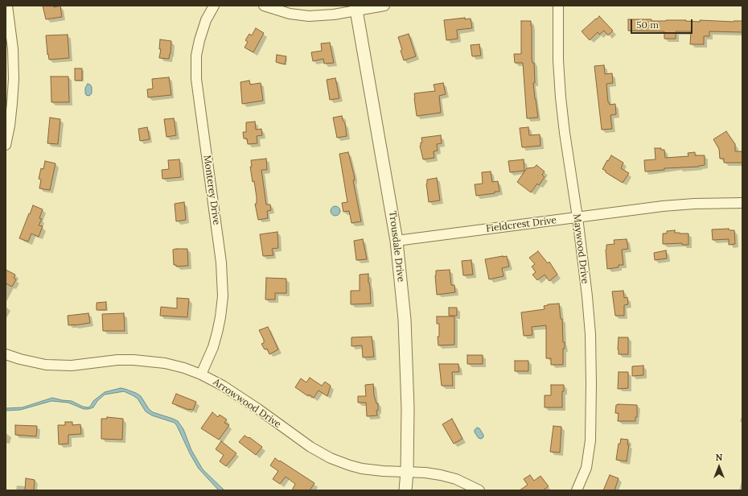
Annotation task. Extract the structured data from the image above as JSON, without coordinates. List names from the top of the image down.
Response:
{
  "streets": {
    "street": [
      "Monterey Drive",
      "Fieldcrest Drive",
      "Trousdale Drive",
      "Maywood Drive",
      "Arrowwood Drive"
    ]
  },
  "crossings": [
    ["Monterey Drive", "Arrowwood Drive"],
    ["Fieldcrest Drive", "Trousdale Drive"],
    ["Fieldcrest Drive", "Maywood Drive"],
    ["Trousdale Drive", "Arrowwood Drive"]
  ],
  "scale_bar": "50 m",
  "north": "top"
}
